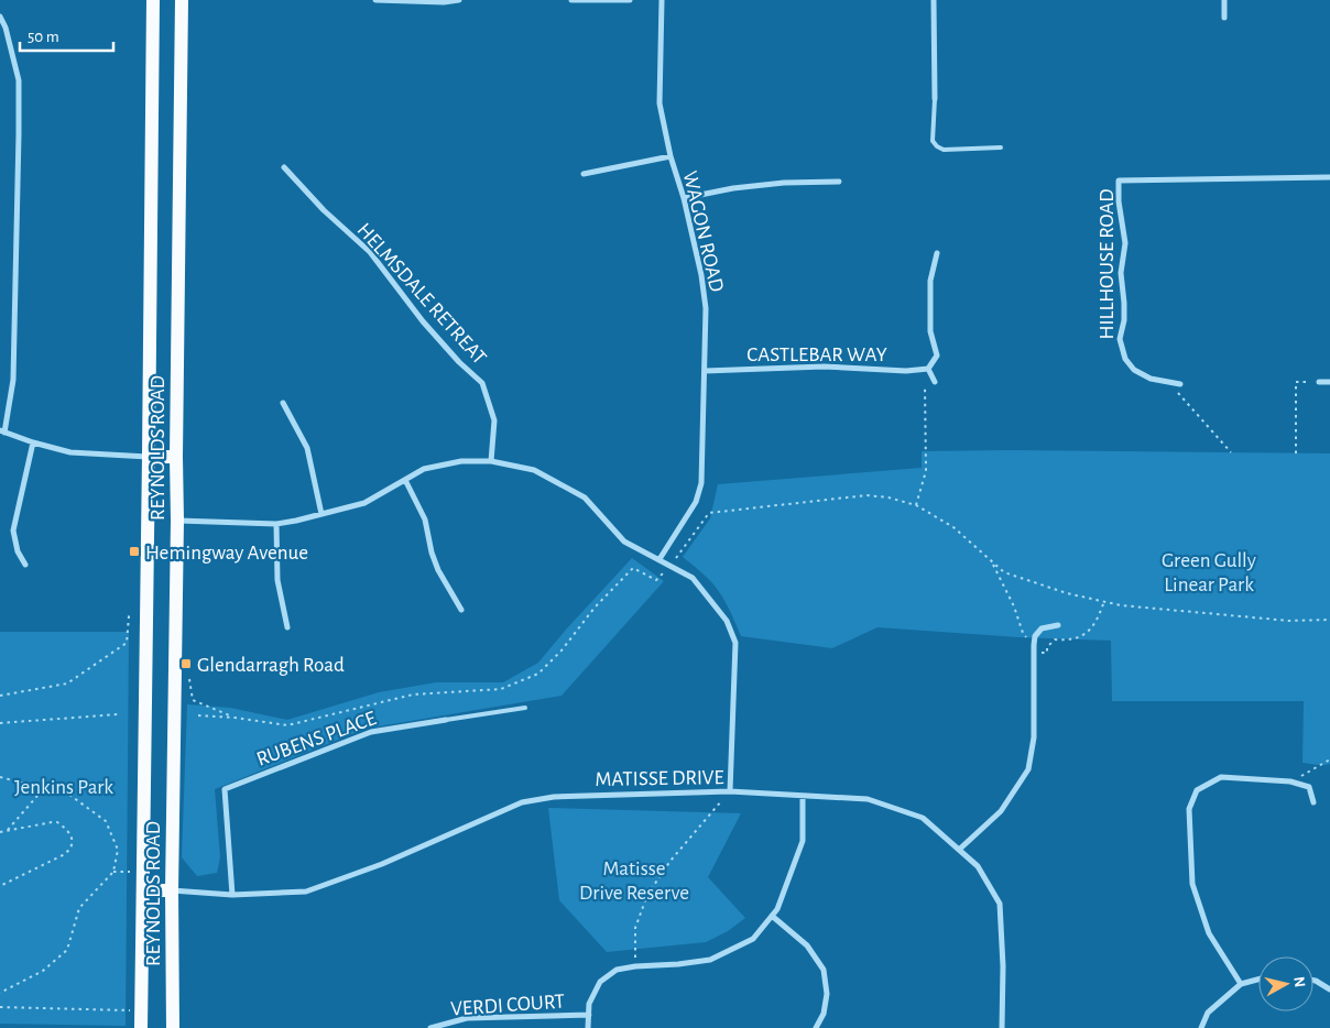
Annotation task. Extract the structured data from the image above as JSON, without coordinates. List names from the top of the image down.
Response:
{
  "streets": {
    "main road": ["REYNOLDS ROAD"],
    "street": [
      "WAGON ROAD",
      "HILLHOUSE ROAD",
      "HELMSDALE RETREAT",
      "CASTLEBAR WAY",
      "RUBENS PLACE",
      "MATISSE DRIVE",
      "VERDI COURT"
    ]
  },
  "crossings": [
    ["WAGON ROAD", "CASTLEBAR WAY"],
    ["REYNOLDS ROAD", "MATISSE DRIVE"],
    ["RUBENS PLACE", "MATISSE DRIVE"]
  ],
  "parks": ["Green Gully Linear Park", "Jenkins Park", "Matisse Drive Reserve"],
  "places": {
    "transit": ["Hemingway Avenue", "Glendarragh Road"]
  },
  "scale_bar": "50 m",
  "north": "right"
}
